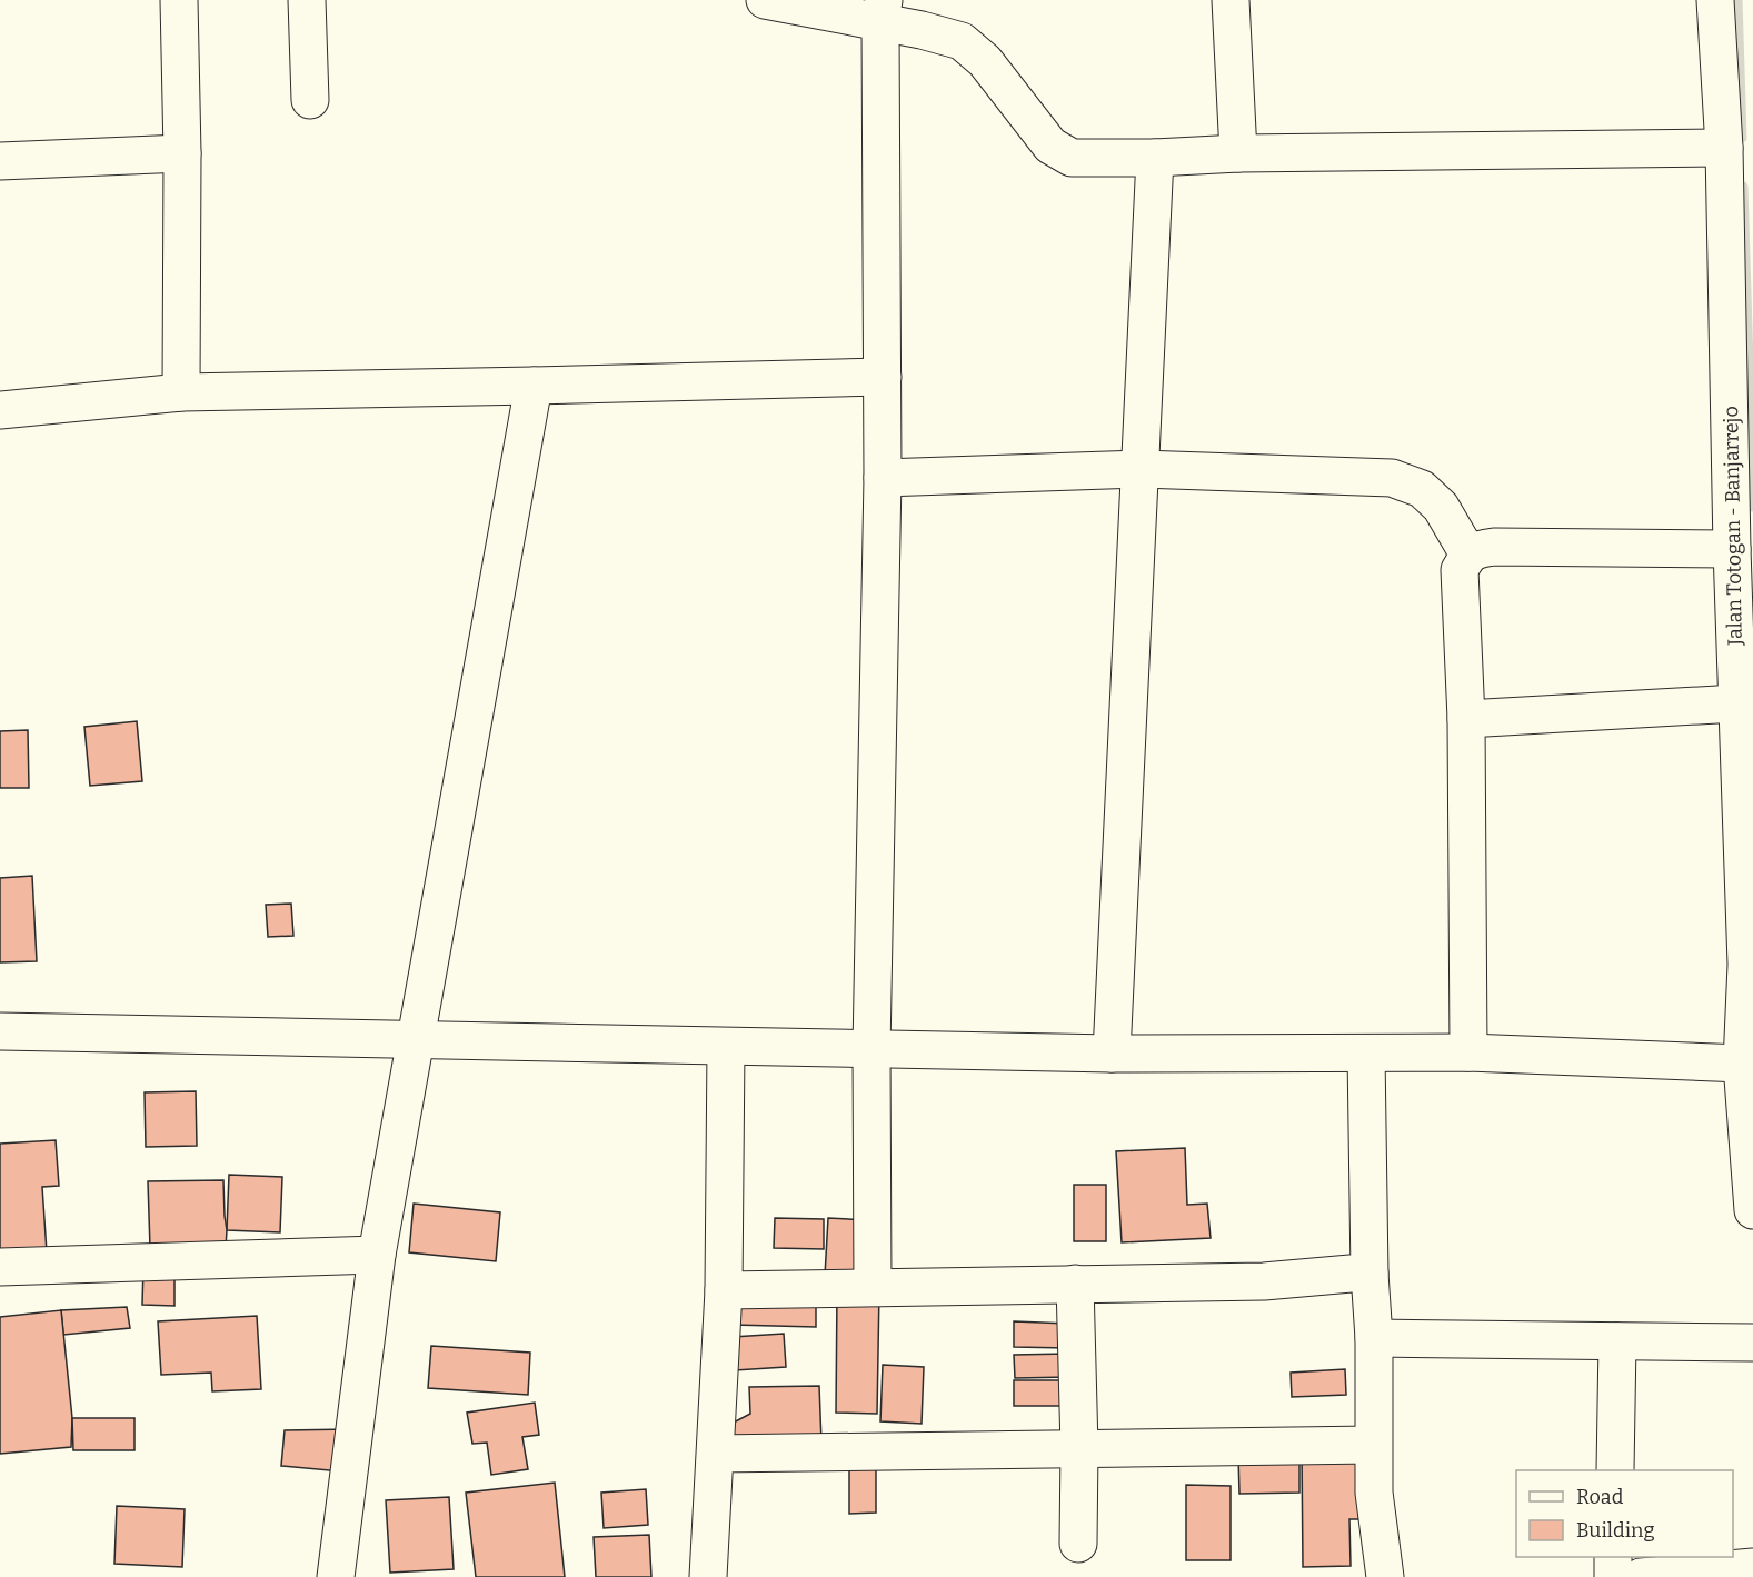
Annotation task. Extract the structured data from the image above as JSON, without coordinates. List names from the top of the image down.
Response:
{
  "streets": {
    "street": ["Jalan Totogan - Banjarrejo"]
  },
  "legend": ["Road", "Building"]
}
